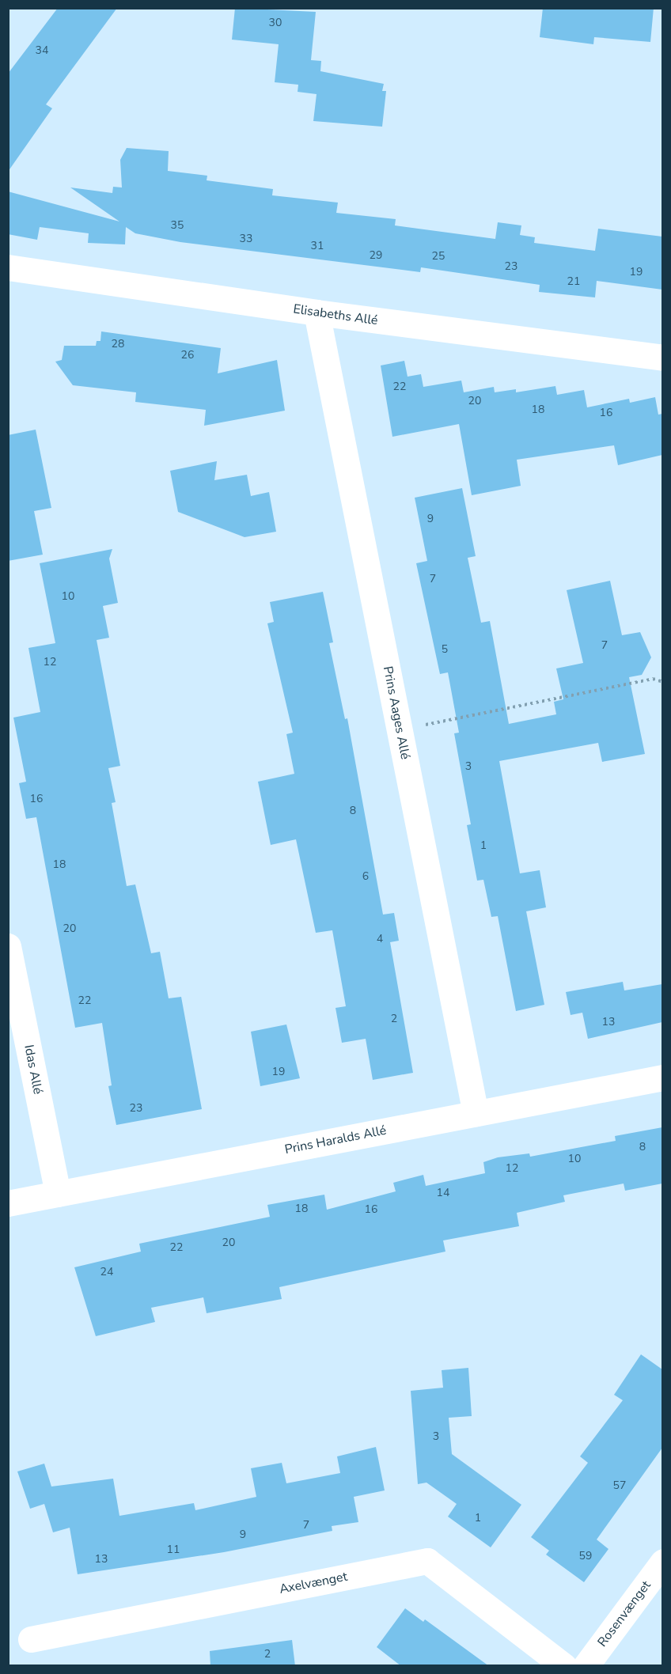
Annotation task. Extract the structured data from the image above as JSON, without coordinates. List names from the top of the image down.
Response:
{
  "streets": {
    "street": [
      "Elisabeths Allé",
      "Prins Aages Allé",
      "Idas Allé",
      "Prins Haralds Allé",
      "Axelvænget",
      "Rosenvænget"
    ]
  },
  "crossings": [
    ["Elisabeths Allé", "Prins Aages Allé"],
    ["Prins Aages Allé", "Prins Haralds Allé"],
    ["Idas Allé", "Prins Haralds Allé"]
  ],
  "house_numbers": [
    "30",
    "34",
    "35",
    "33",
    "31",
    "29",
    "25",
    "23",
    "19",
    "21",
    "28",
    "26",
    "22",
    "20",
    "18",
    "16",
    "9",
    "7",
    "10",
    "7",
    "5",
    "12",
    "3",
    "16",
    "8",
    "1",
    "18",
    "6",
    "20",
    "4",
    "22",
    "2",
    "13",
    "19",
    "23",
    "8",
    "10",
    "12",
    "14",
    "18",
    "16",
    "20",
    "22",
    "24",
    "3",
    "57",
    "1",
    "7",
    "9",
    "11",
    "59",
    "13",
    "2"
  ]
}
